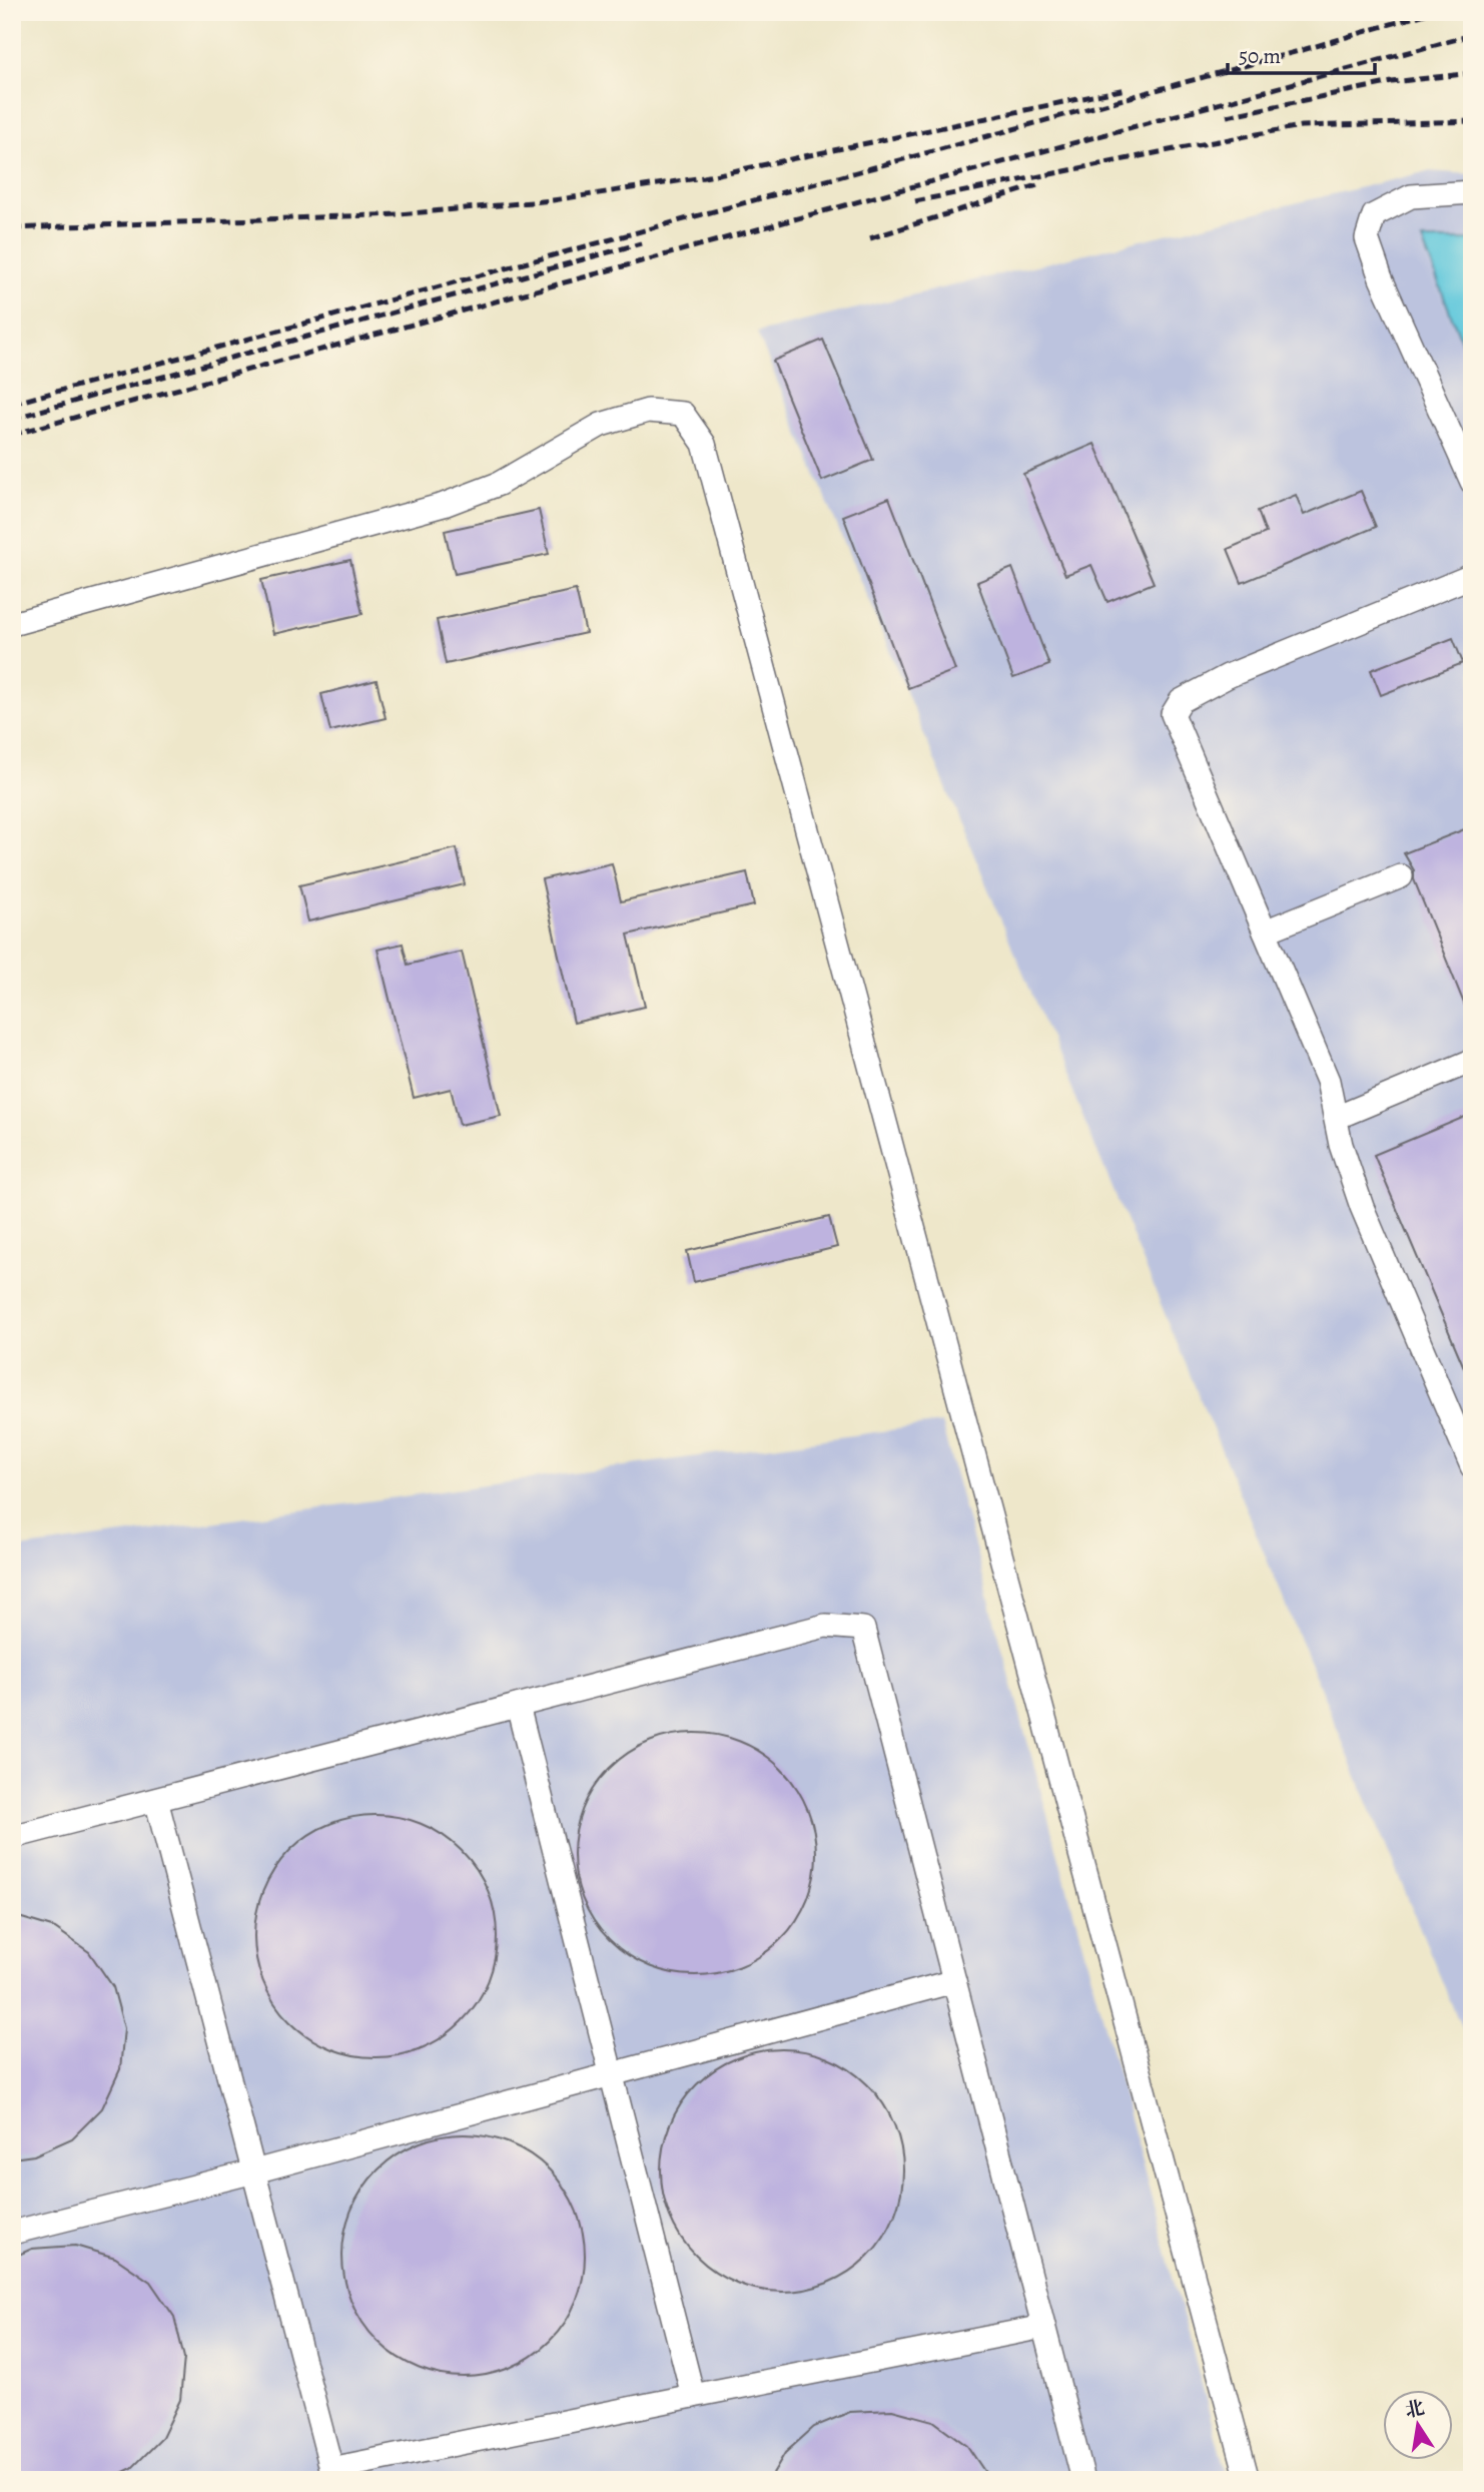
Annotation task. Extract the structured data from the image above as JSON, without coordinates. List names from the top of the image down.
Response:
{
  "scale_bar": "50 m",
  "north": "top"
}
